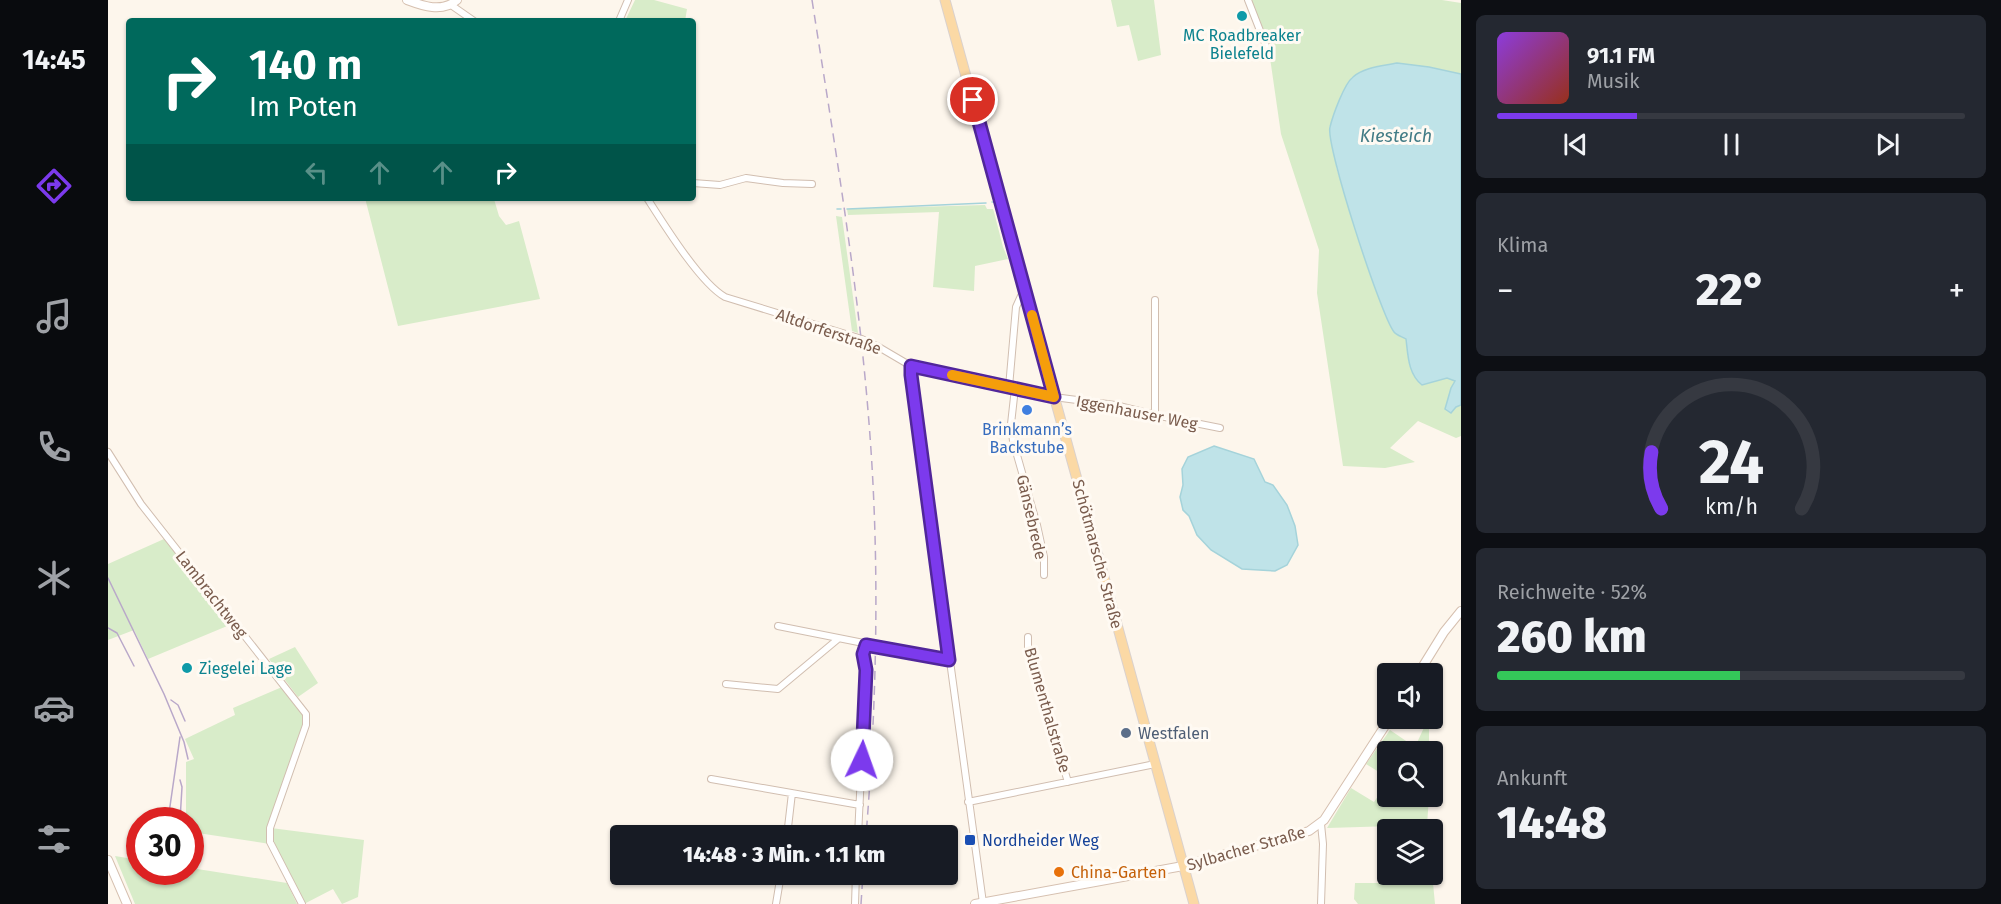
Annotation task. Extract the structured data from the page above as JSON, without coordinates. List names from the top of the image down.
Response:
{
  "streets": {
    "main road": ["Schötmarsche Straße", "Sylbacher Straße"],
    "street": [
      "Altdorferstraße",
      "Iggenhauser Weg",
      "Gänsebrede",
      "Lambrachtweg",
      "Blumenthalstraße"
    ]
  },
  "crossings": [
    ["Altdorferstraße", "Iggenhauser Weg"],
    ["Altdorferstraße", "Gänsebrede"],
    ["Altdorferstraße", "Schötmarsche Straße"],
    ["Iggenhauser Weg", "Schötmarsche Straße"],
    ["Schötmarsche Straße", "Sylbacher Straße"]
  ],
  "water": ["Kiesteich"],
  "places": {
    "other": [
      "MC Roadbreaker Bielefeld",
      "Brinkmann’s Backstube",
      "Ziegelei Lage",
      "Westfalen",
      "China-Garten"
    ],
    "transit": ["Nordheider Weg"]
  },
  "page": {
    "tabs": "14:45",
    "turn": ["140 m", "Im Poten"],
    "song": ["91.1 FM", "Musik"],
    "tile": [
      "Klima",
      ["Reichweite · 52%", "260 km"],
      ["Ankunft", "14:48"]
    ],
    "heat": ["−", "22°", "+"],
    "limit": "30",
    "trip": "14:48 · 3 Min. · 1.1 km",
    "gauge": ["24", "km/h"]
  }
}
